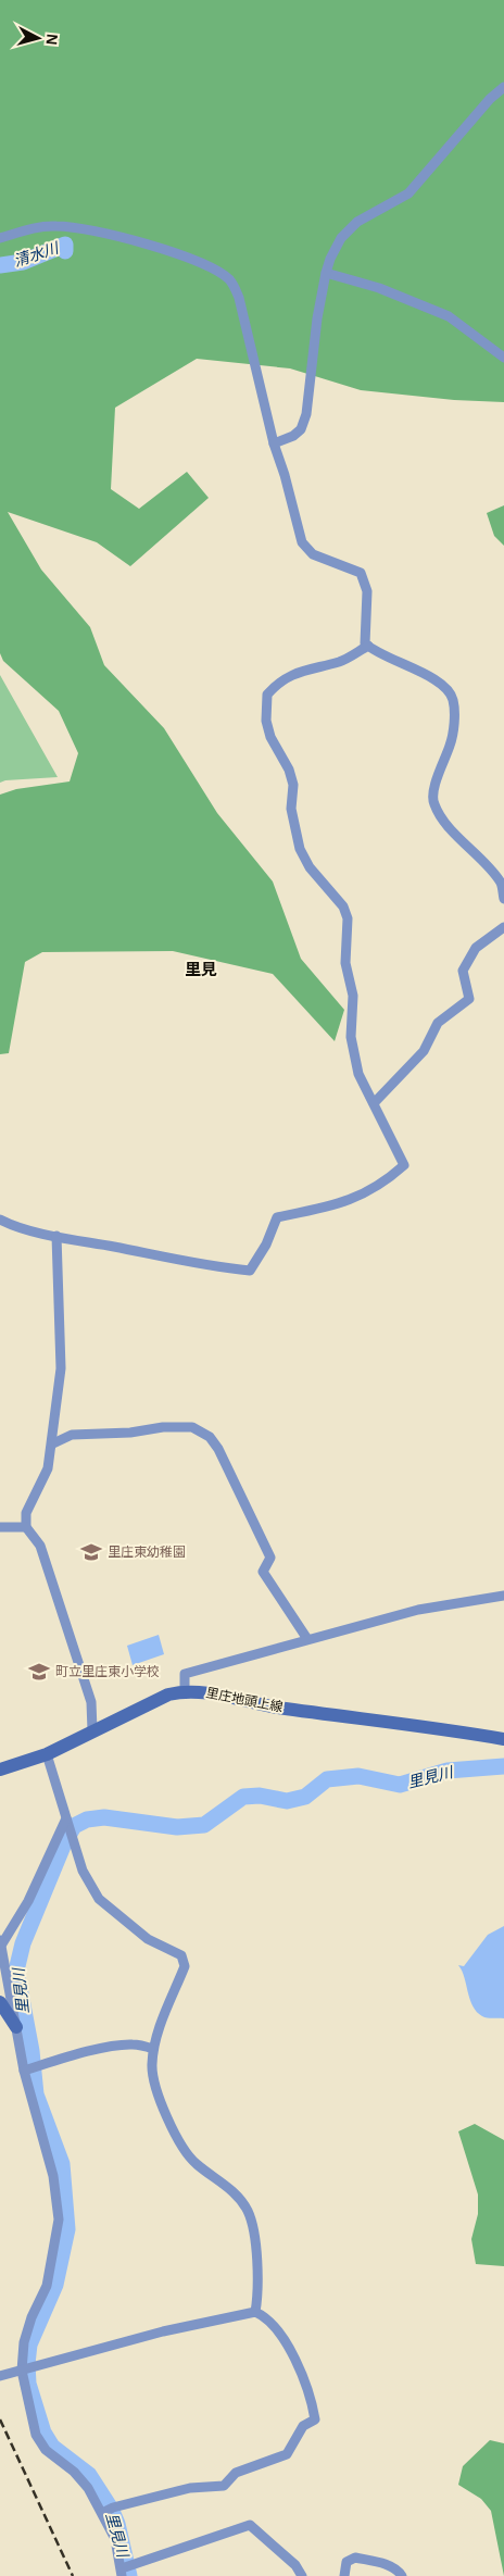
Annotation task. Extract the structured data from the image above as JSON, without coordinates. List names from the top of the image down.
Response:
{
  "streets": {
    "main road": ["里庄地頭上線"]
  },
  "districts": ["里見"],
  "water": ["清水川", "里見川"],
  "places": {
    "school or university": ["里庄東幼稚園", "町立里庄東小学校"]
  },
  "north": "right"
}
